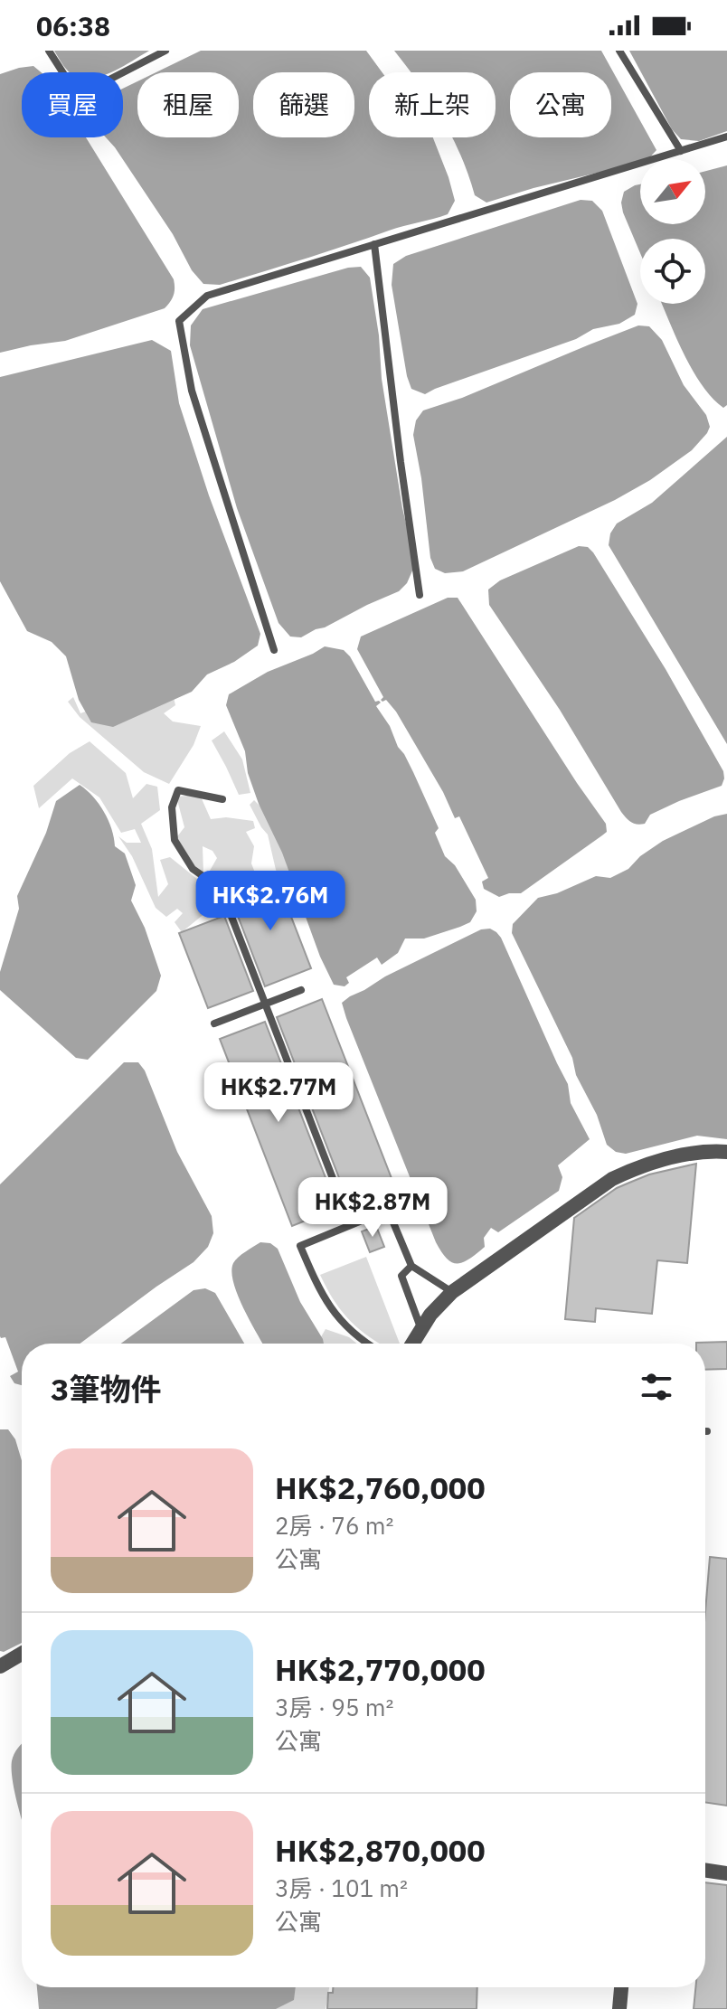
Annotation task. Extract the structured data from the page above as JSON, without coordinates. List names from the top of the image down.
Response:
{
  "north": "top right",
  "page": {
    "status": "06:38",
    "chip": [
      "買屋",
      "租屋",
      "篩選",
      "新上架",
      "公寓"
    ],
    "price": ["HK$2.76M", "HK$2.77M", "HK$2.87M"],
    "heading": "3筆物件",
    "list": [
      {
        "name": "HK$2,760,000",
        "note": "2房 · 76 m² · 公寓"
      },
      {
        "name": "HK$2,770,000",
        "note": "3房 · 95 m² · 公寓"
      },
      {
        "name": "HK$2,870,000",
        "note": "3房 · 101 m² · 公寓"
      }
    ]
  }
}
